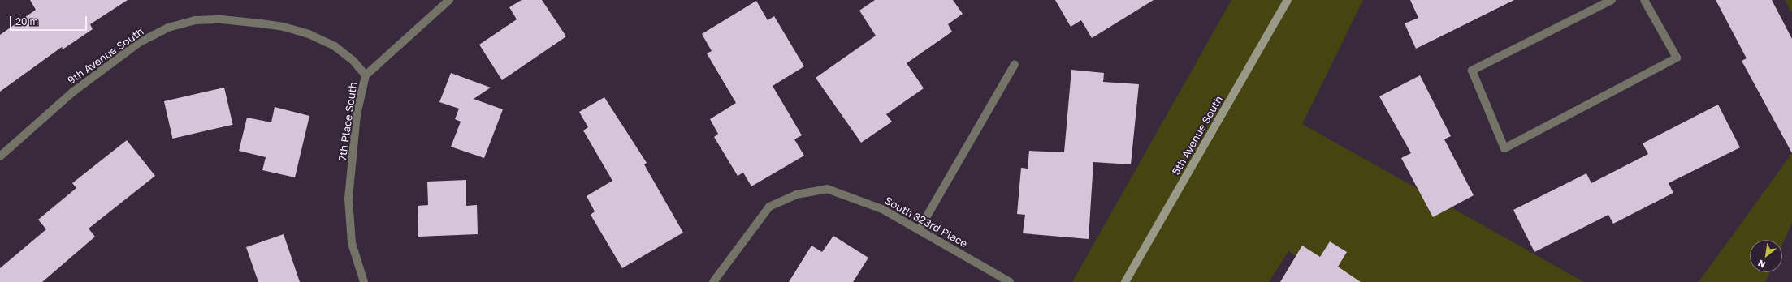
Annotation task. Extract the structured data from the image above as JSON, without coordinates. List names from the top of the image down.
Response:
{
  "streets": {
    "street": [
      "9th Avenue South",
      "7th Place South",
      "5th Avenue South",
      "South 323rd Place"
    ]
  },
  "crossings": [
    ["9th Avenue South", "7th Place South"]
  ],
  "scale_bar": "20 m",
  "north": "bottom left"
}
